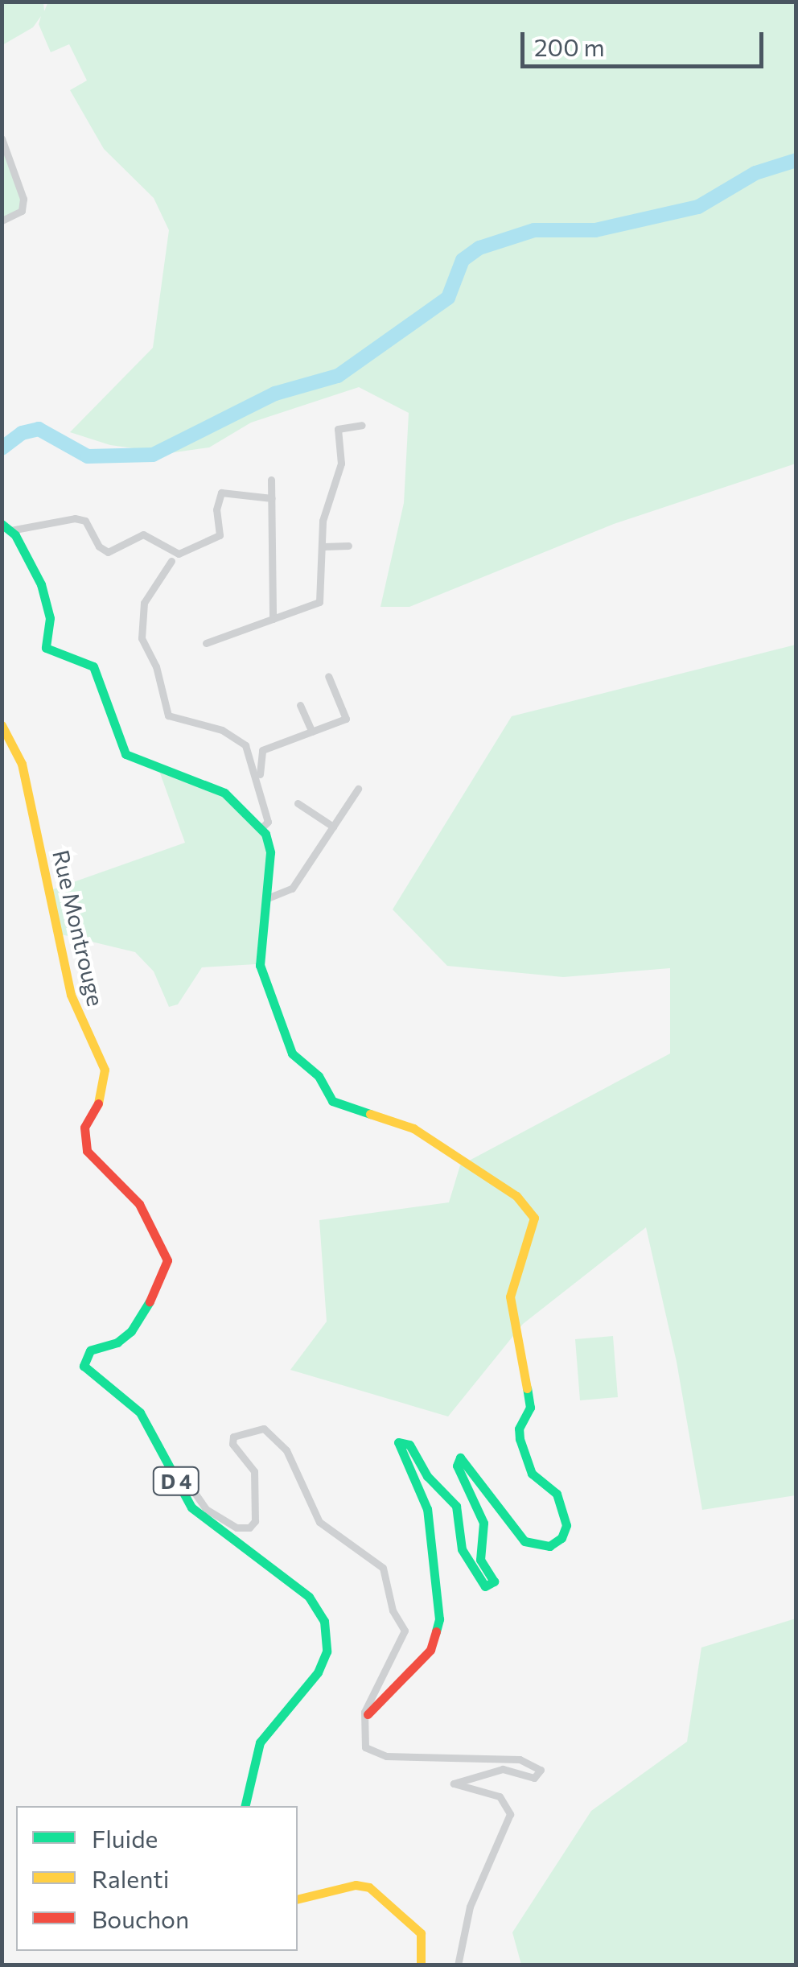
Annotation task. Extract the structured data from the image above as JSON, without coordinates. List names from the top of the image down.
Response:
{
  "streets": {
    "street": ["Rue Montrouge", "D 4"]
  },
  "legend": ["Fluide", "Ralenti", "Bouchon"],
  "scale_bar": "200 m"
}
